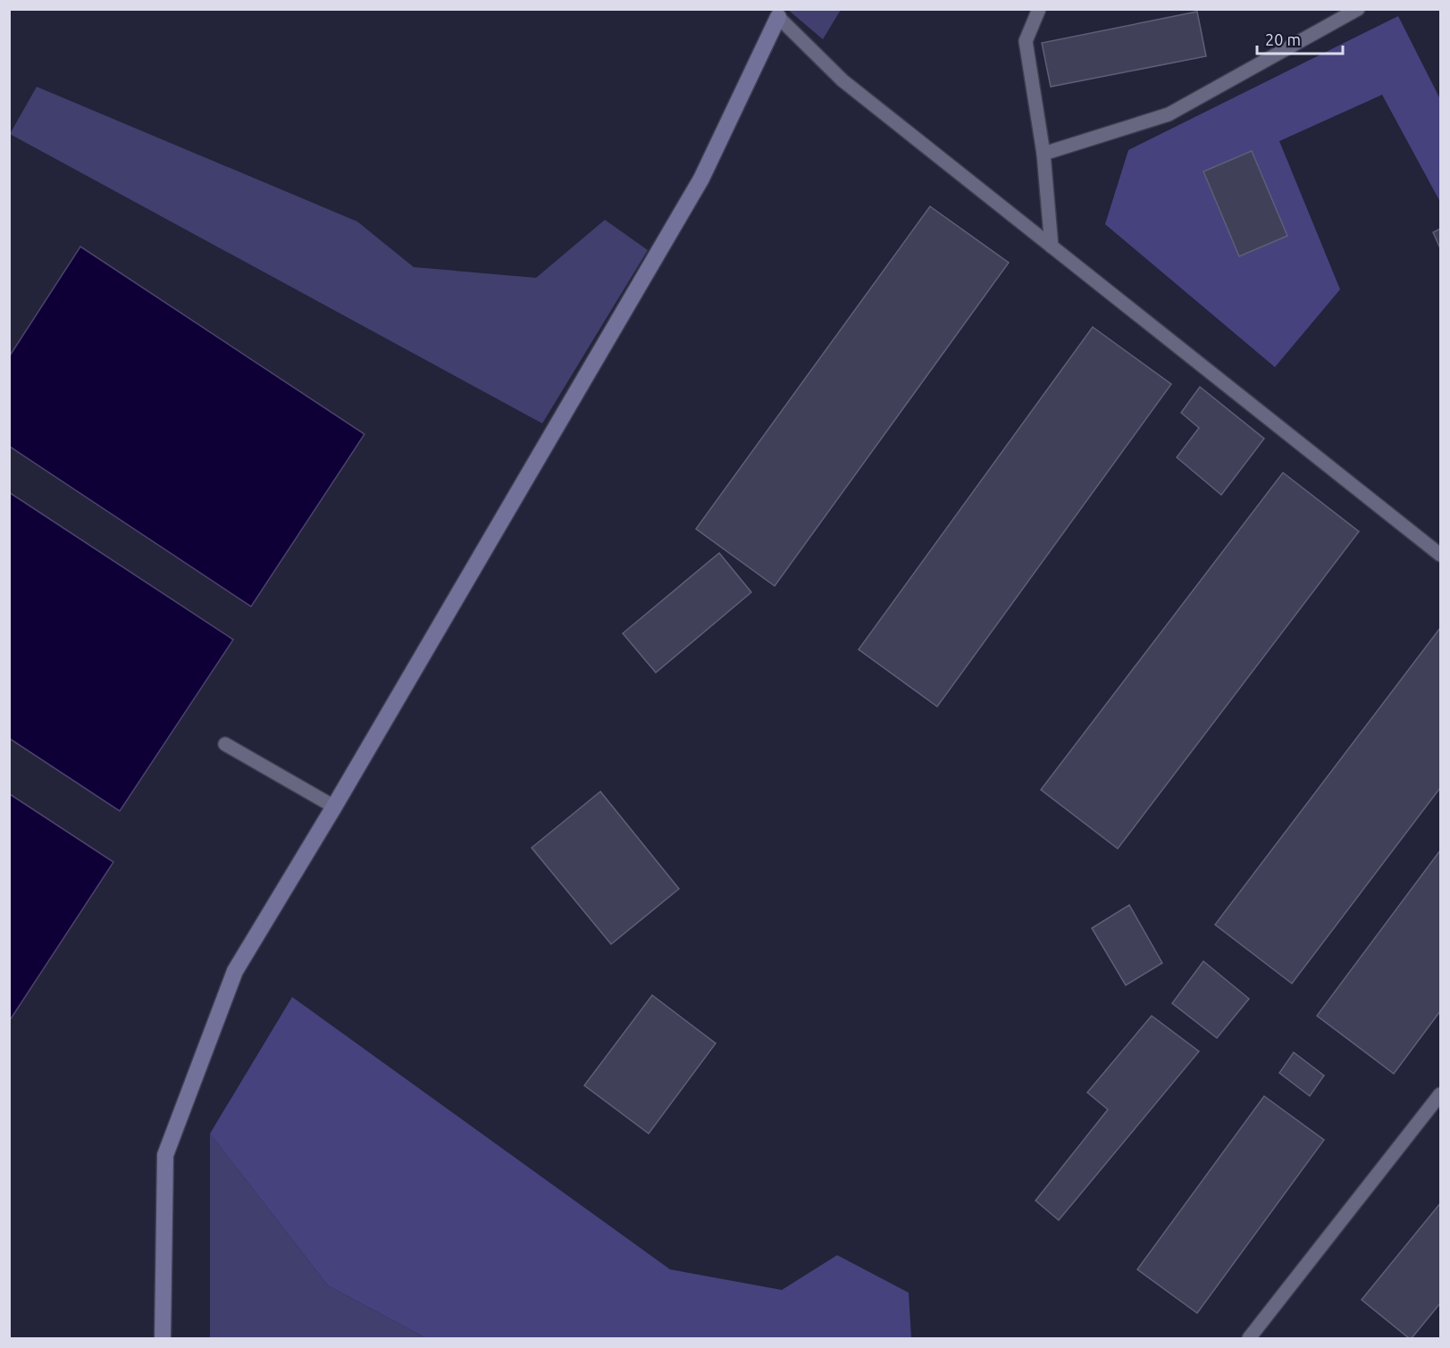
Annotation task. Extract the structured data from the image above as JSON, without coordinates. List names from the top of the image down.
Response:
{
  "scale_bar": "20 m"
}
